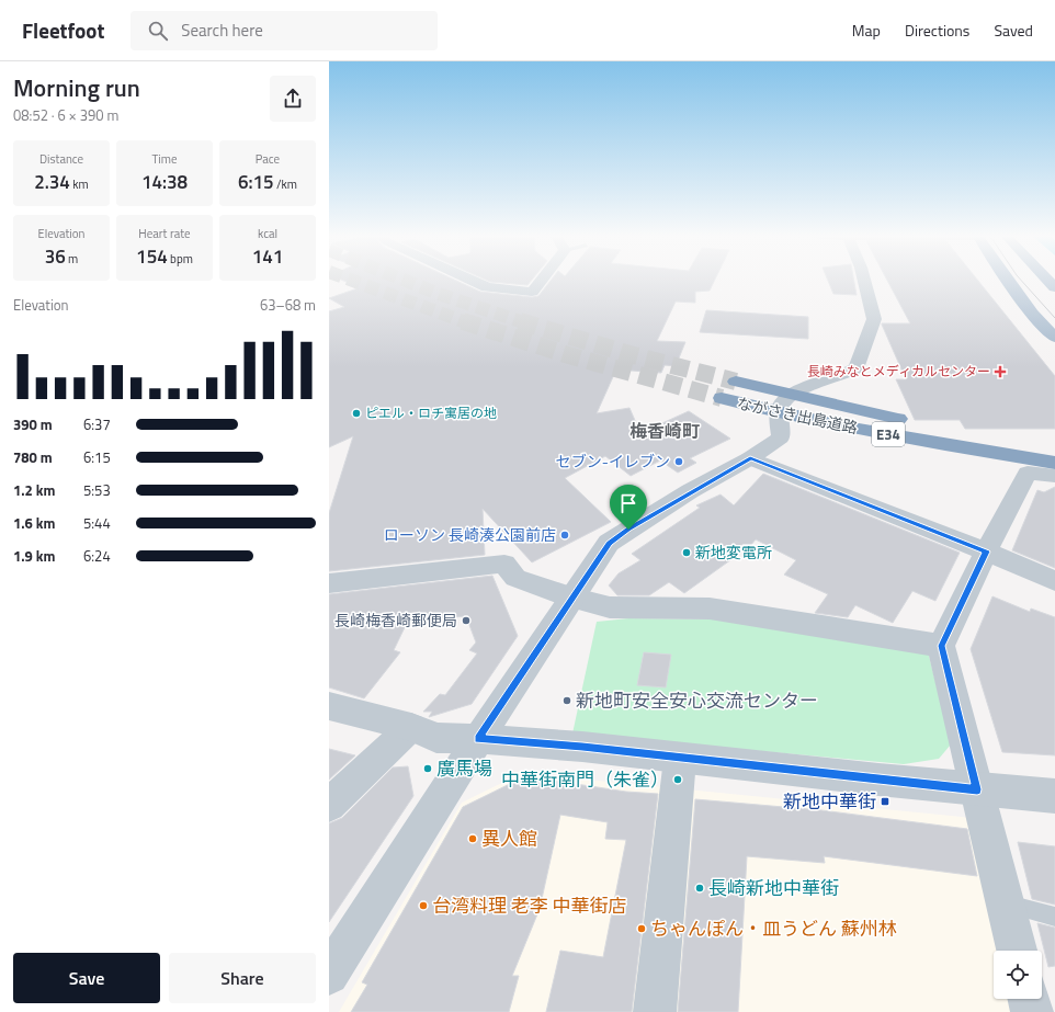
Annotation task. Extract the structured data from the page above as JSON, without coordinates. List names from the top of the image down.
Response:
{
  "streets": {
    "highway": ["ながさき出島道路", "E34"]
  },
  "districts": ["梅香崎町"],
  "places": {
    "health": ["長崎みなとメディカルセンター"],
    "other": [
      "ピエル・ロチ寓居の地",
      "セブン-イレブン",
      "ローソン 長崎湊公園前店",
      "新地変電所",
      "長崎梅香崎郵便局",
      "新地町安全安心交流センター",
      "廣馬場",
      "中華街南門（朱雀）",
      "異人館",
      "長崎新地中華街",
      "台湾料理 老李 中華街店",
      "ちゃんぽん・皿うどん 蘇州林"
    ],
    "transit": ["新地中華街"]
  },
  "page": {
    "header": "Fleetfoot",
    "search": "Search here",
    "nav": ["Map", "Directions", "Saved"],
    "heading": ["Morning run", "08:52 · 6 × 390 m"],
    "stats": [
      ["Distance", "2.34 km"],
      ["Time", "14:38"],
      ["Pace", "6:15 /km"],
      ["Elevation", "36 m"],
      ["Heart rate", "154 bpm"],
      ["kcal", "141"]
    ],
    "chart": ["Elevation", "63–68 m"],
    "list": [
      {
        "name": "390 m",
        "note": "6:37"
      },
      {
        "name": "780 m",
        "note": "6:15"
      },
      {
        "name": "1.2 km",
        "note": "5:53"
      },
      {
        "name": "1.6 km",
        "note": "5:44"
      },
      {
        "name": "1.9 km",
        "note": "6:24"
      }
    ],
    "buttons": ["Save", "Share"]
  }
}
